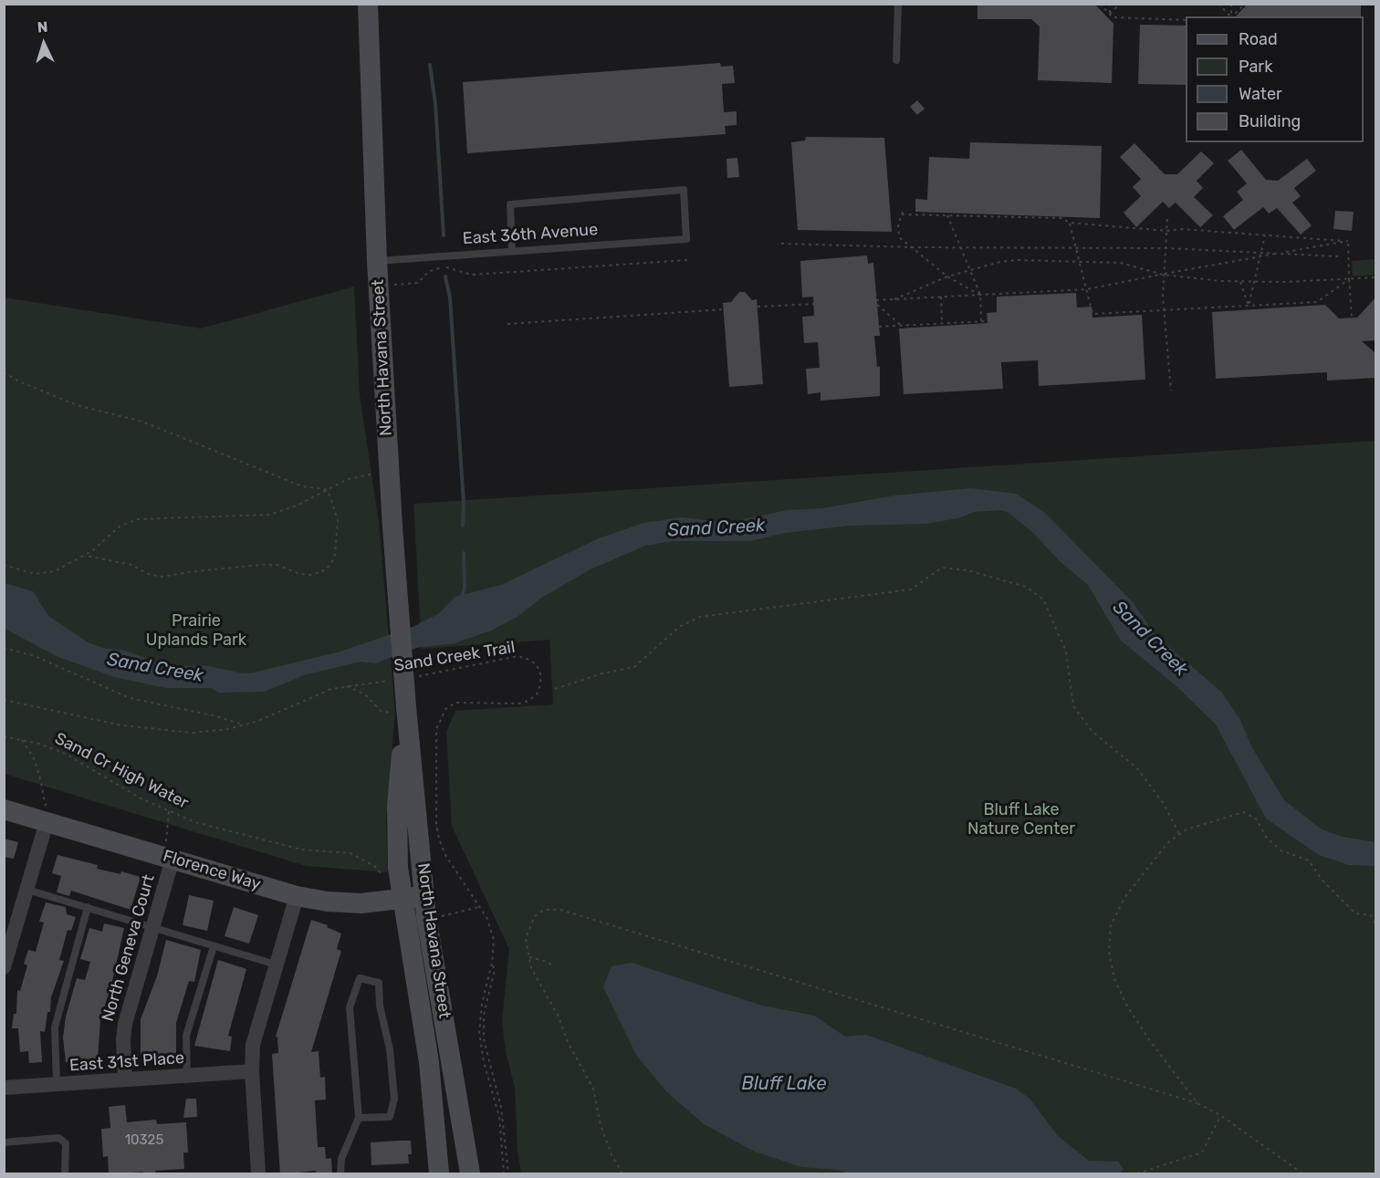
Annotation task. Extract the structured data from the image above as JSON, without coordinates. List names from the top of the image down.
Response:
{
  "streets": {
    "main road": ["North Havana Street", "Florence Way"],
    "street": ["North Geneva Court", "East 31st Place"],
    "lane": ["East 36th Avenue"],
    "path": ["Sand Creek Trail", "Sand Cr High Water"]
  },
  "crossings": [
    ["East 36th Avenue", "North Havana Street"],
    ["North Havana Street", "Florence Way"],
    ["Florence Way", "North Geneva Court"],
    ["North Geneva Court", "East 31st Place"]
  ],
  "water": ["Sand Creek", "Bluff Lake"],
  "parks": ["Prairie Uplands Park", "Bluff Lake Nature Center"],
  "house_numbers": ["10325"],
  "legend": [
    "Road",
    "Park",
    "Water",
    "Building"
  ],
  "north": "top"
}
